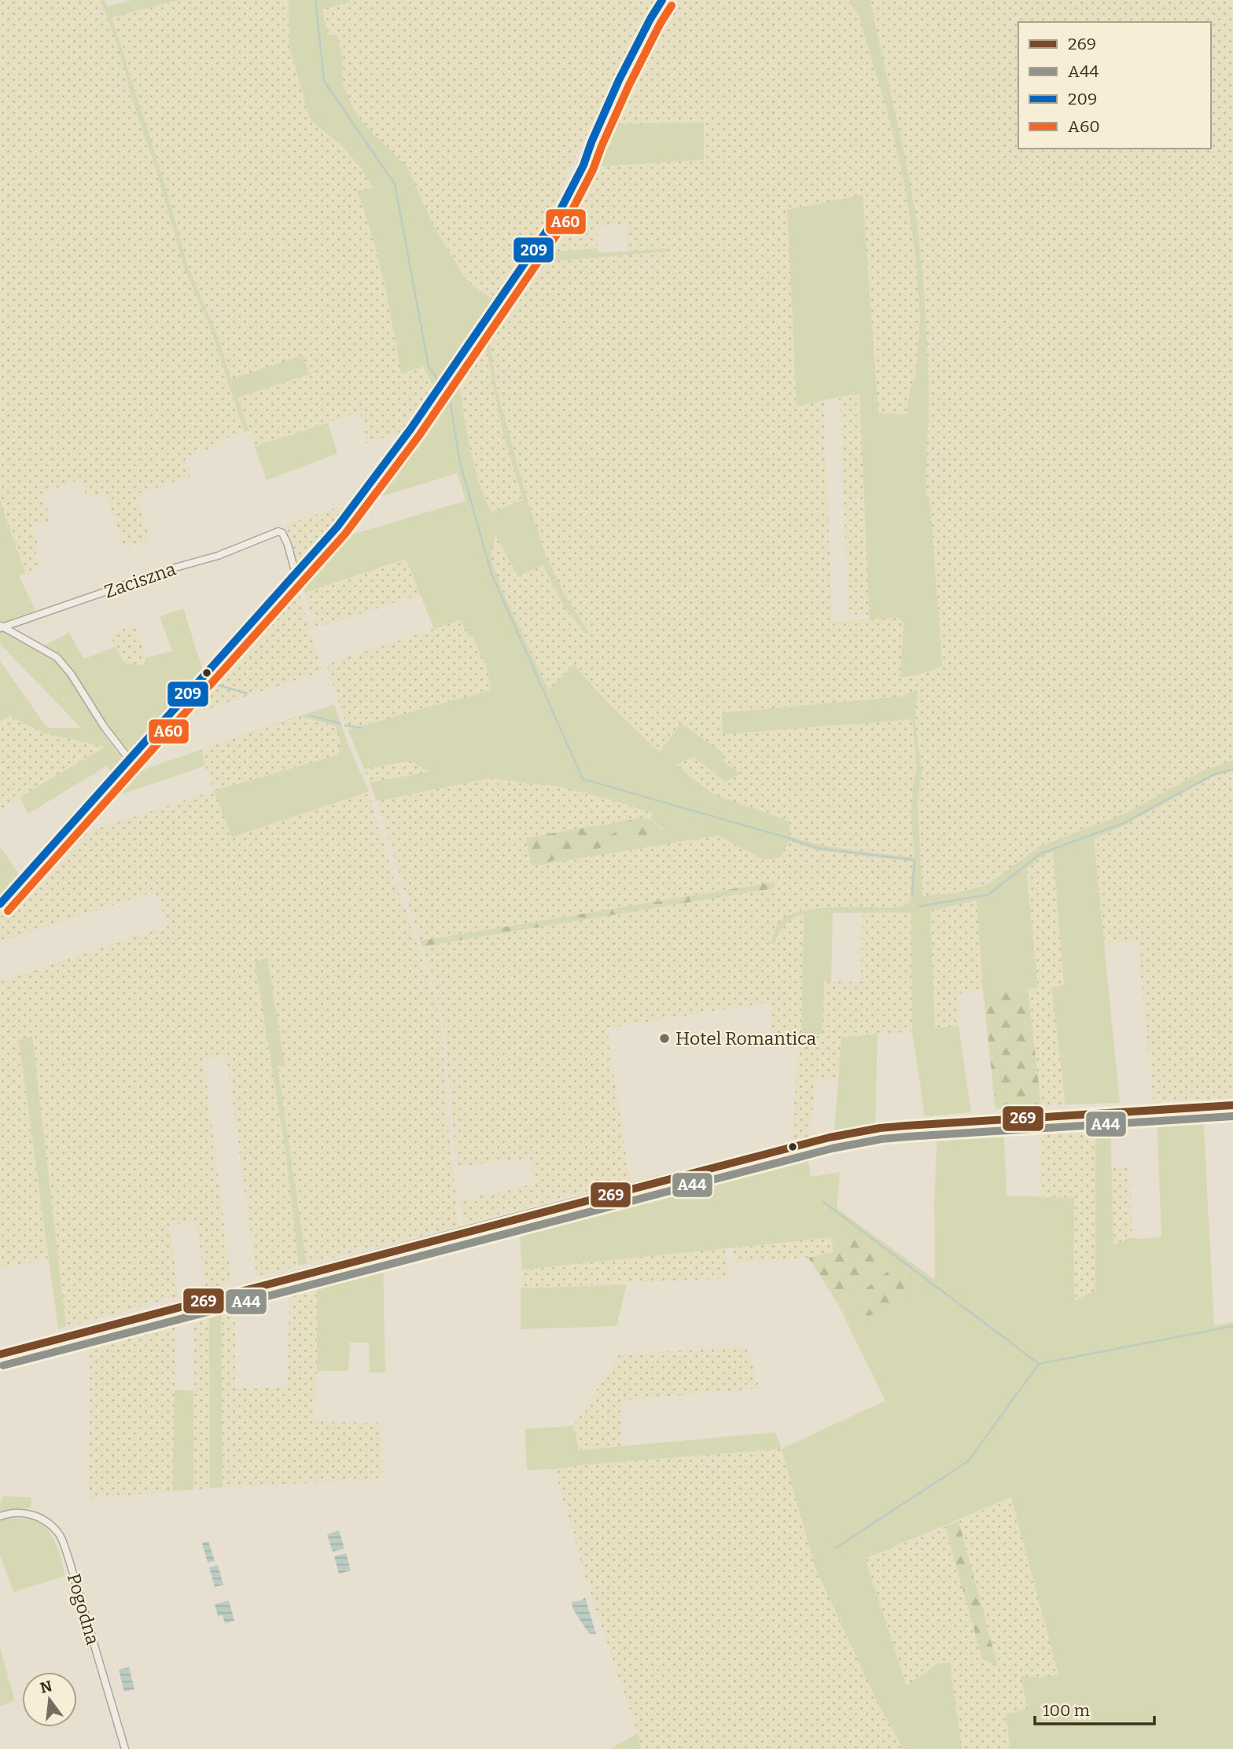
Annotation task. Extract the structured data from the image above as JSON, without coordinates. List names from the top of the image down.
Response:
{
  "streets": {
    "street": ["Zaciszna", "Pogodna"]
  },
  "places": ["Hotel Romantica"],
  "lines": [
    "transit line 209",
    "transit line A60",
    "transit line 269",
    "transit line A44"
  ],
  "legend": [
    "269",
    "A44",
    "209",
    "A60"
  ],
  "scale_bar": "100 m",
  "north": "top"
}
